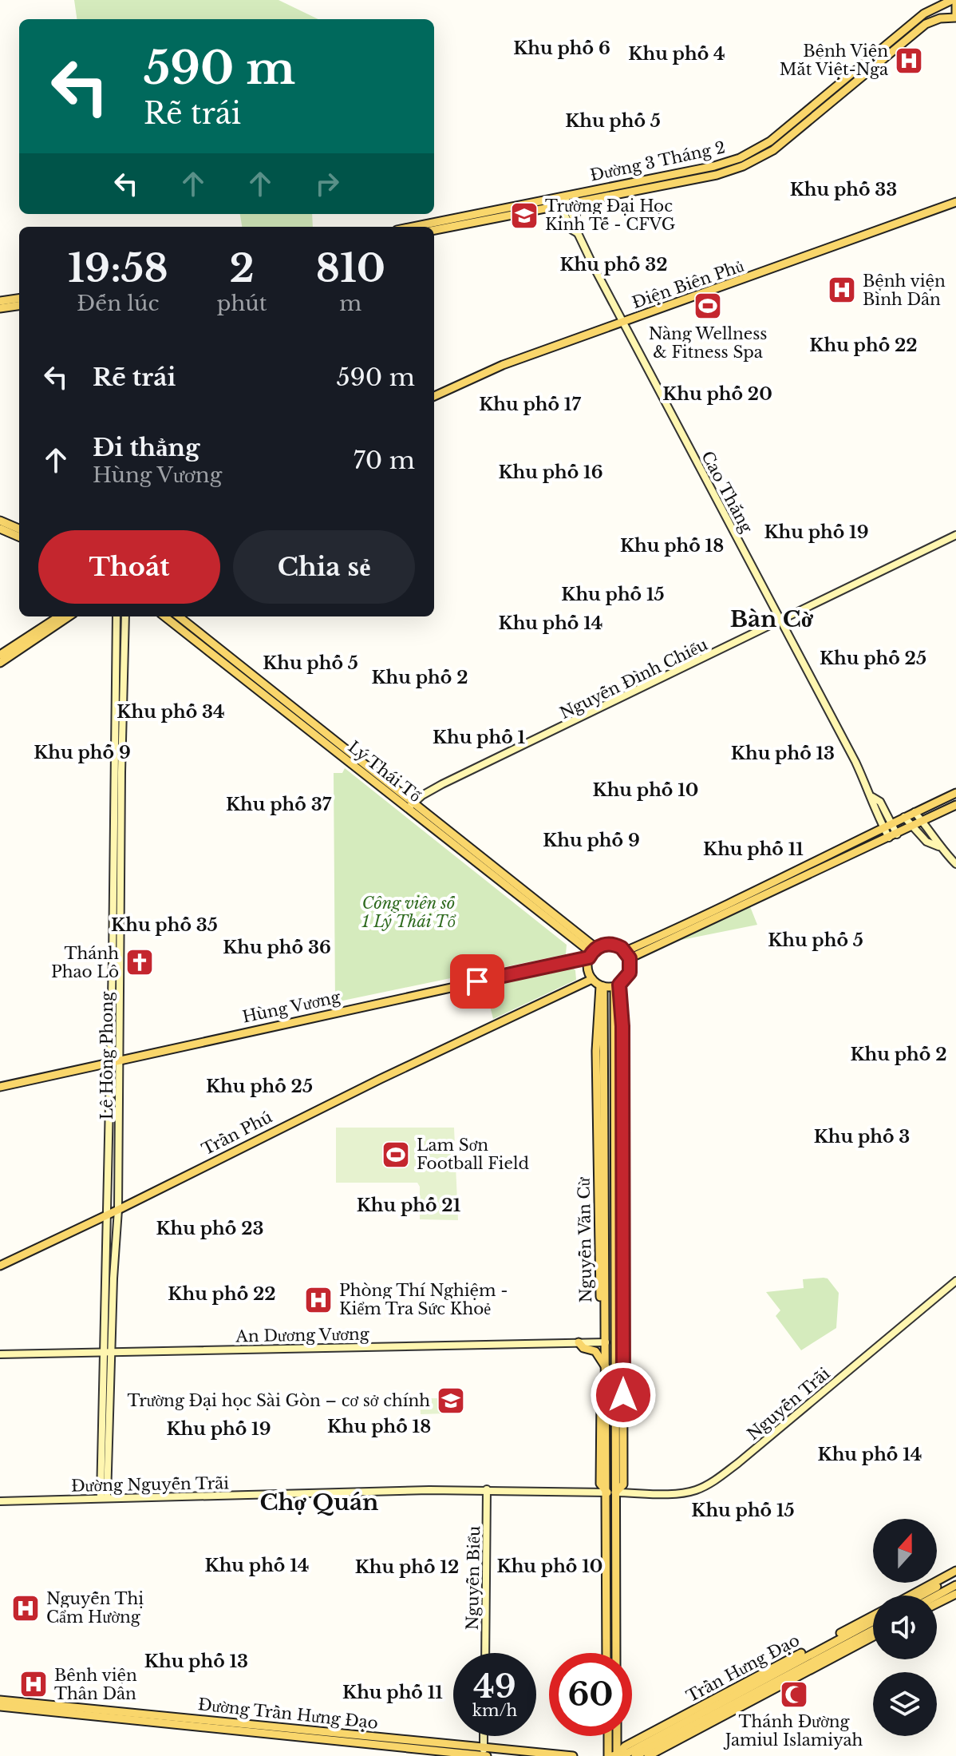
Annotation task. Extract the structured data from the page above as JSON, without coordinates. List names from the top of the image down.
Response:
{
  "streets": {
    "main road": [
      "Đường 3 Tháng 2",
      "Điện Biên Phủ",
      "Cao Thắng",
      "Nguyễn Đình Chiểu",
      "Lý Thái Tổ",
      "Hùng Vương",
      "Lê Hồng Phong",
      "Trần Phú",
      "Nguyễn Văn Cừ",
      "An Dương Vương",
      "Nguyễn Trãi",
      "Đường Nguyễn Trãi",
      "Nguyễn Biểu",
      "Trần Hưng Đạo",
      "Đường Trần Hưng Đạo"
    ]
  },
  "crossings": [
    ["Đường 3 Tháng 2", "Cao Thắng"],
    ["Điện Biên Phủ", "Cao Thắng"],
    ["Cao Thắng", "Nguyễn Đình Chiểu"],
    ["Nguyễn Đình Chiểu", "Lý Thái Tổ"],
    ["Lý Thái Tổ", "Hùng Vương"],
    ["Lý Thái Tổ", "Trần Phú"],
    ["Lý Thái Tổ", "Nguyễn Văn Cừ"],
    ["Hùng Vương", "Lê Hồng Phong"],
    ["Hùng Vương", "Trần Phú"],
    ["Hùng Vương", "Nguyễn Văn Cừ"],
    ["Lê Hồng Phong", "Trần Phú"],
    ["Lê Hồng Phong", "An Dương Vương"],
    ["Lê Hồng Phong", "Đường Nguyễn Trãi"],
    ["Trần Phú", "Nguyễn Văn Cừ"],
    ["Nguyễn Văn Cừ", "An Dương Vương"],
    ["Nguyễn Văn Cừ", "Nguyễn Trãi"],
    ["Nguyễn Văn Cừ", "Đường Nguyễn Trãi"],
    ["Nguyễn Trãi", "Đường Nguyễn Trãi"],
    ["Đường Nguyễn Trãi", "Nguyễn Biểu"]
  ],
  "districts": [
    "Khu phố 6",
    "Khu phố 4",
    "Khu phố 5",
    "Khu phố 33",
    "Khu phố 32",
    "Khu phố 22",
    "Khu phố 20",
    "Khu phố 17",
    "Khu phố 16",
    "Khu phố 19",
    "Khu phố 18",
    "Khu phố 15",
    "Bàn Cờ",
    "Khu phố 14",
    "Khu phố 25",
    "Khu phố 5",
    "Khu phố 2",
    "Khu phố 34",
    "Khu phố 1",
    "Khu phố 9",
    "Khu phố 13",
    "Khu phố 10",
    "Khu phố 37",
    "Khu phố 9",
    "Khu phố 11",
    "Khu phố 35",
    "Khu phố 5",
    "Khu phố 36",
    "Khu phố 2",
    "Khu phố 25",
    "Khu phố 3",
    "Khu phố 21",
    "Khu phố 23",
    "Khu phố 22",
    "Khu phố 18",
    "Khu phố 19",
    "Khu phố 14",
    "Chợ Quán",
    "Khu phố 15",
    "Khu phố 14",
    "Khu phố 10",
    "Khu phố 12",
    "Khu phố 13",
    "Khu phố 11"
  ],
  "parks": ["Công viên số 1 Lý Thái Tổ"],
  "places": {
    "hospital": [
      "Bệnh Viện Mắt Việt-Nga",
      "Bệnh viện Bình Dân",
      "Phòng Thí Nghiệm - Kiểm Tra Sức Khoẻ",
      "Nguyễn Thị Cẩm Hường",
      "Bệnh viện Thân Dân"
    ],
    "school or university": ["Trường Đại Học Kinh Tế - CFVG", "Trường Đại học Sài Gòn – cơ sở chính"],
    "sports": ["Nàng Wellness & Fitness Spa", "Lam Sơn Football Field"],
    "church": ["Thánh Phao Lô"],
    "mosque": ["Thánh Đường Jamiul Islamiyah"]
  },
  "north": "top",
  "page": {
    "turn": ["590 m", "Rẽ trái"],
    "eta": [
      "19:58",
      "Đến lúc",
      "2",
      "phút",
      "810",
      "m"
    ],
    "list": [
      {
        "name": "Rẽ trái",
        "value": "590 m"
      },
      {
        "name": "Đi thẳng",
        "note": "Hùng Vương",
        "value": "70 m"
      }
    ],
    "buttons": ["Thoát", "Chia sẻ"],
    "speed": "49 km/h",
    "limit": "60"
  }
}
